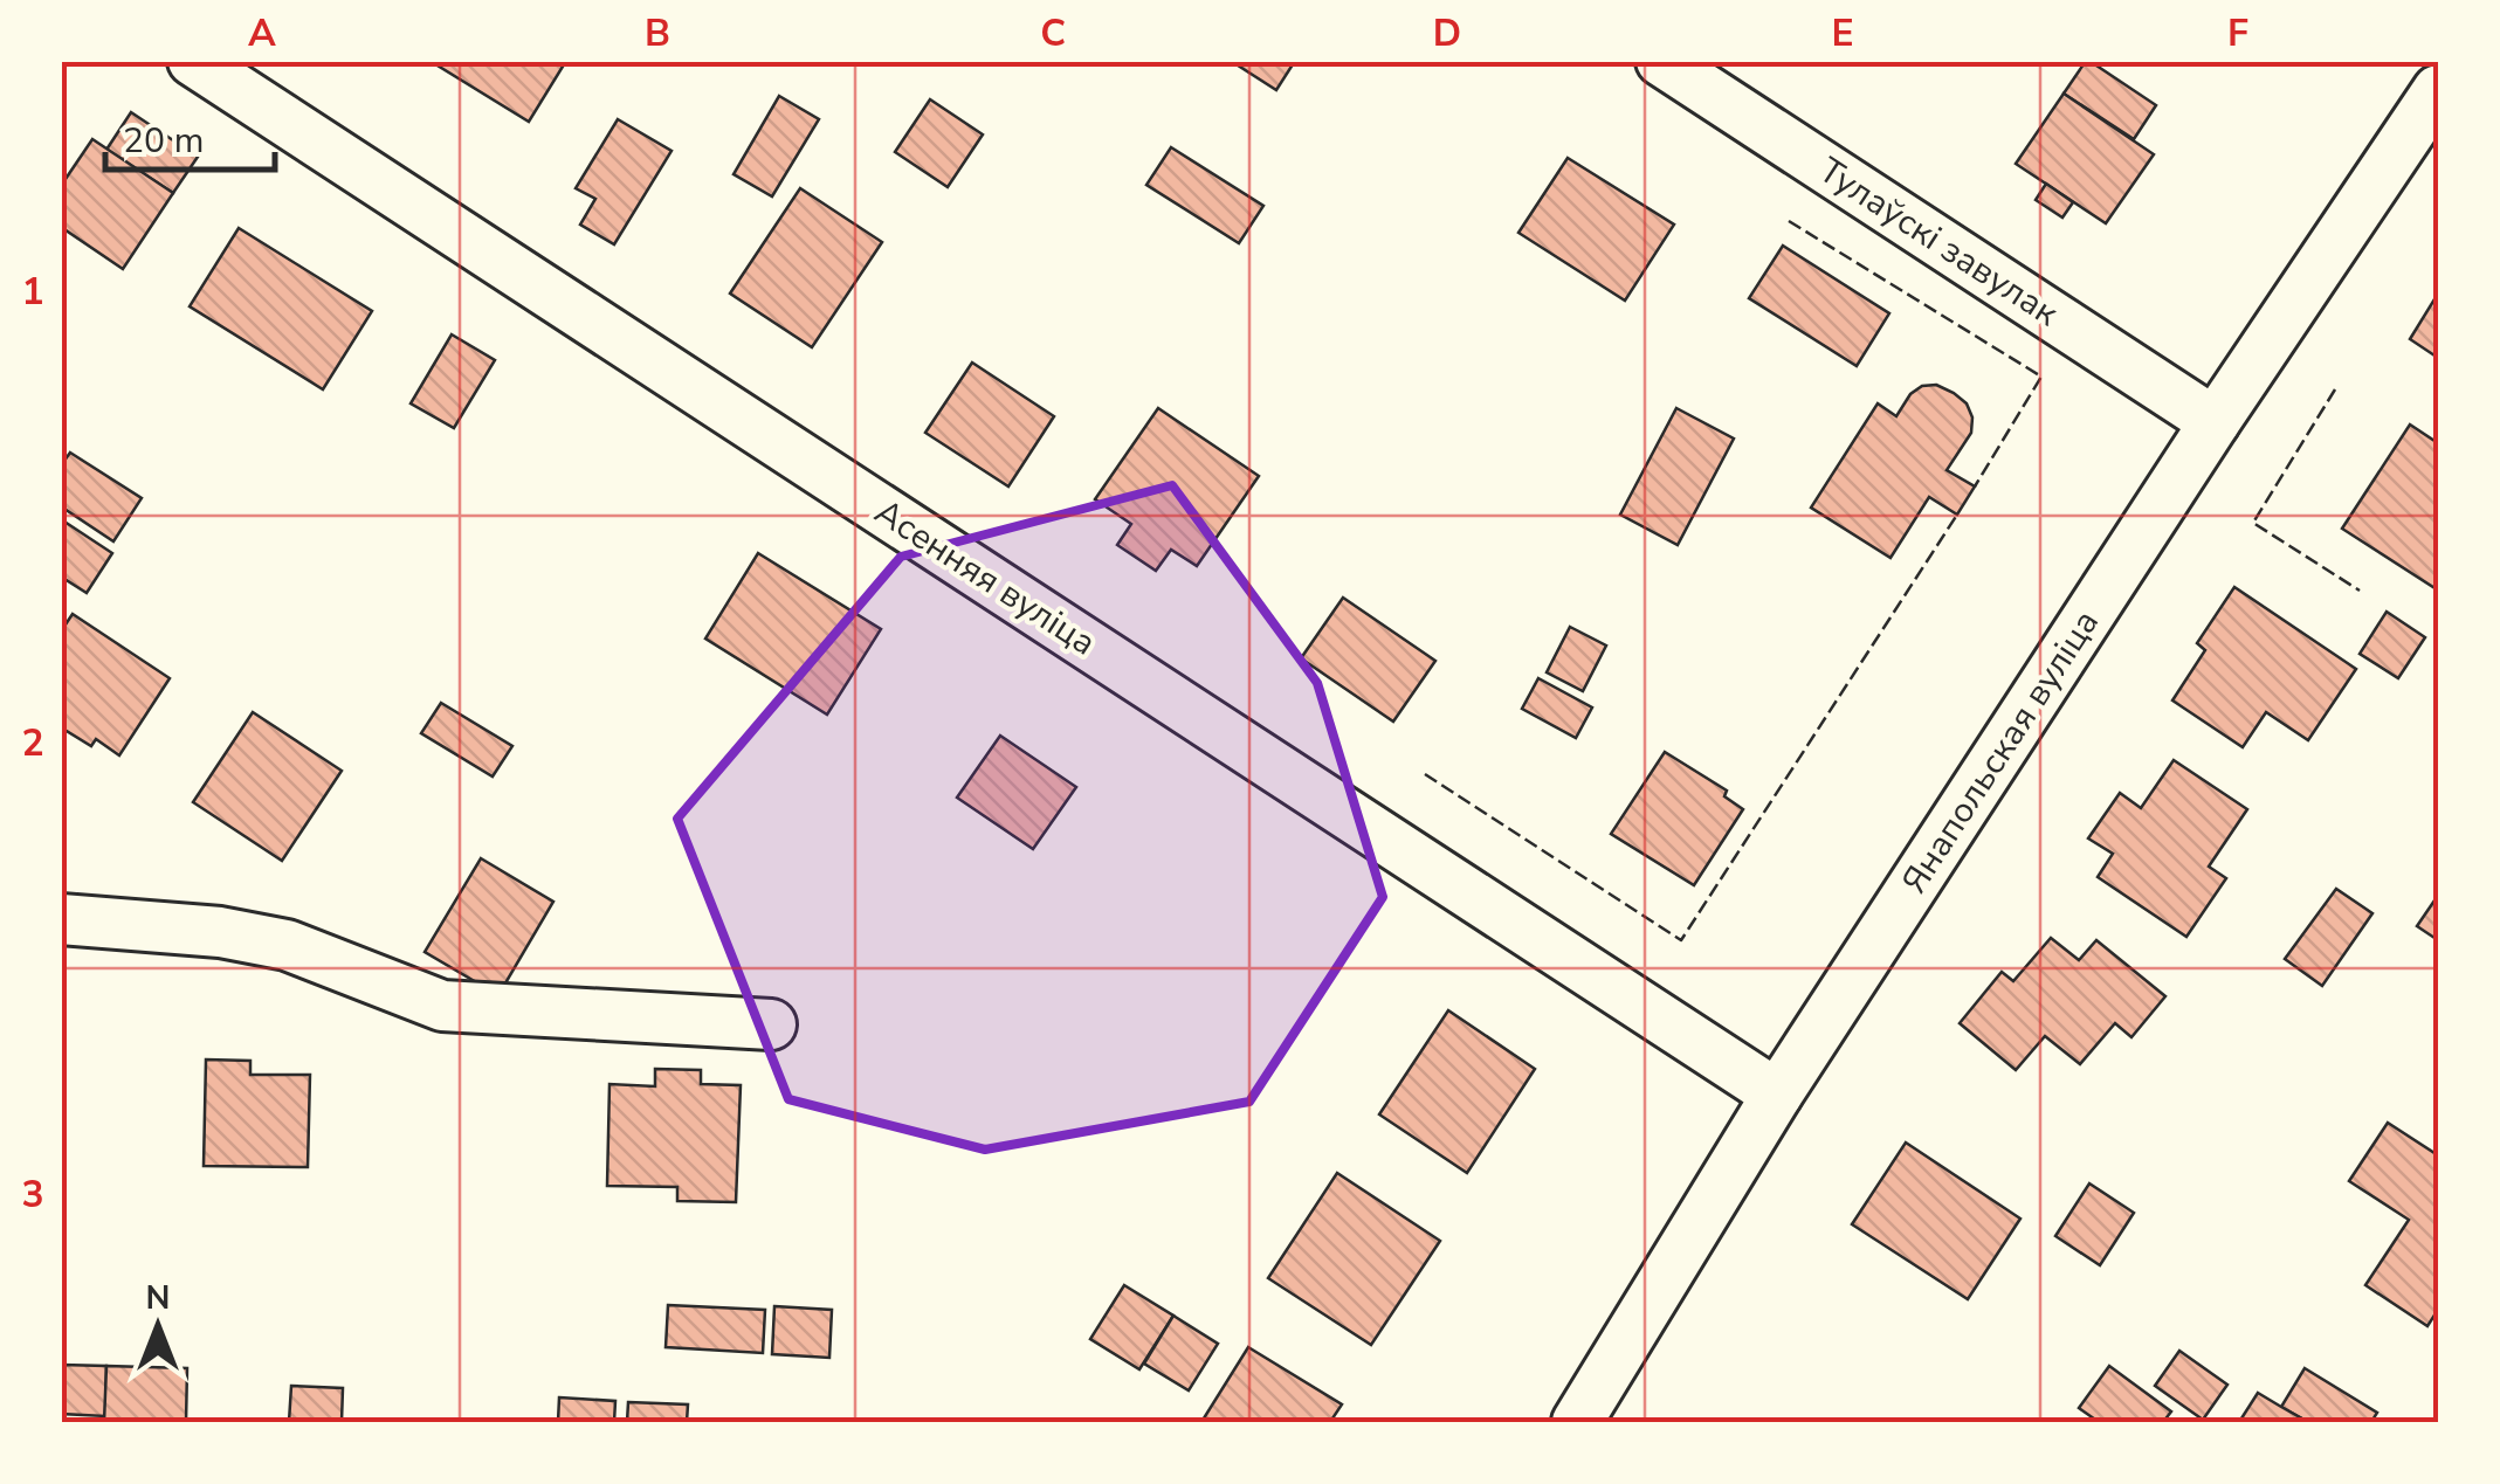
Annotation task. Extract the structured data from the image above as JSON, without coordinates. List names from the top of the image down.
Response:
{
  "streets": {
    "street": ["Тулаўскі завулак", "Асенняя вуліца", "Янапольская вуліца"]
  },
  "crossings": [
    ["Тулаўскі завулак", "Янапольская вуліца"],
    ["Асенняя вуліца", "Янапольская вуліца"]
  ],
  "scale_bar": "20 m",
  "north": "top",
  "grid": {
    "columns": [
      "A",
      "B",
      "C",
      "D",
      "E",
      "F"
    ],
    "rows": ["1", "2", "3"]
  }
}
